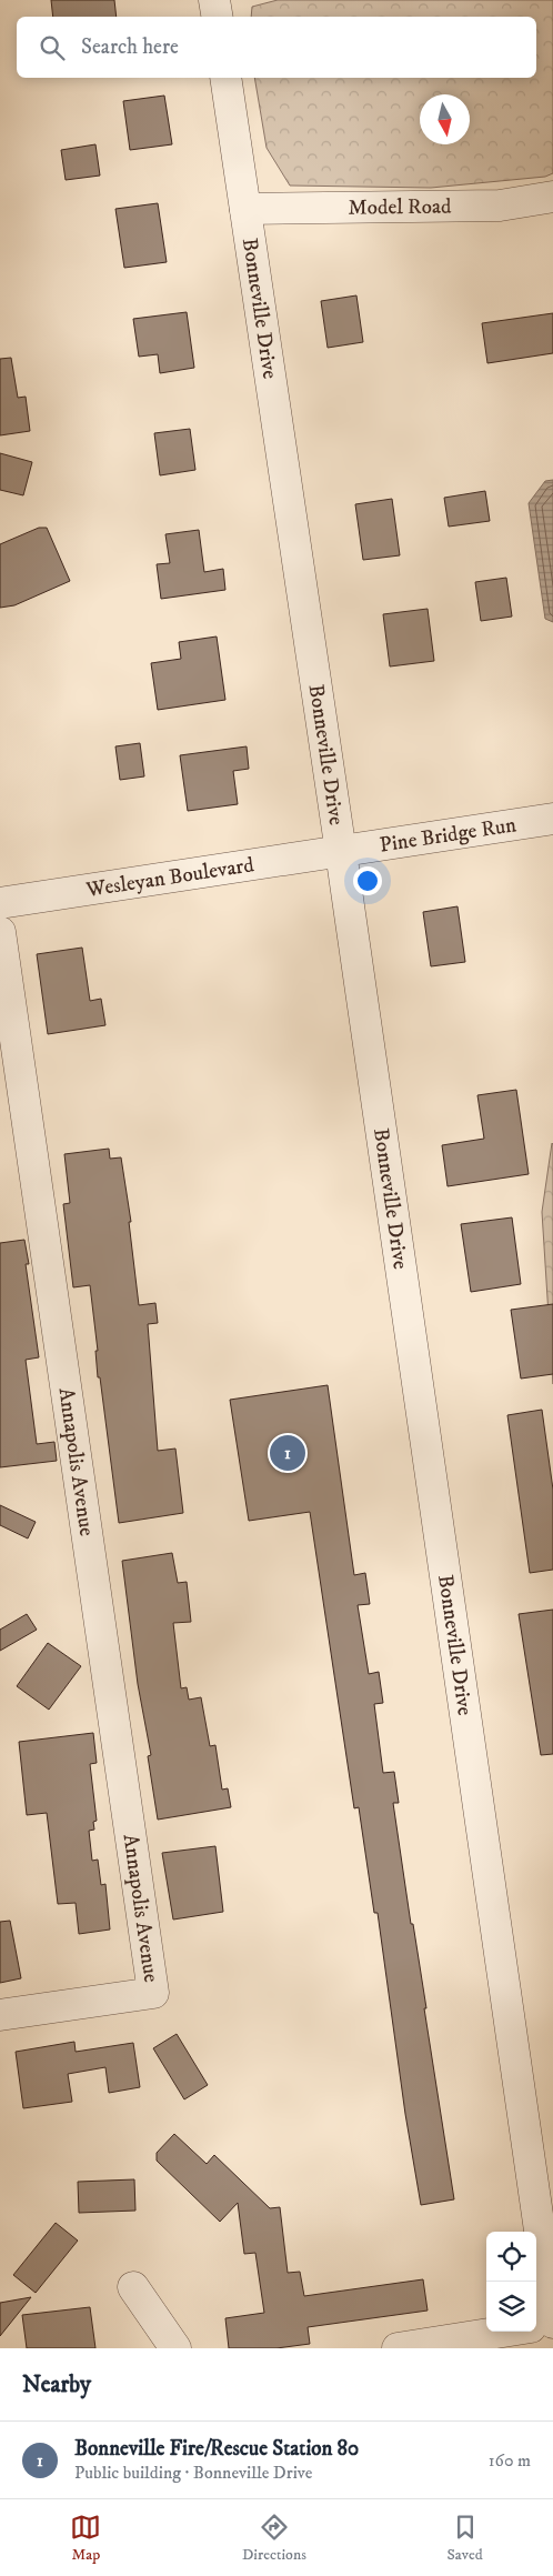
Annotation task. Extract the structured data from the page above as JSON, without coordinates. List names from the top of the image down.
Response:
{
  "streets": {
    "street": [
      "Model Road",
      "Bonneville Drive",
      "Pine Bridge Run",
      "Wesleyan Boulevard",
      "Annapolis Avenue"
    ]
  },
  "crossings": [
    ["Model Road", "Bonneville Drive"],
    ["Bonneville Drive", "Pine Bridge Run"],
    ["Bonneville Drive", "Wesleyan Boulevard"],
    ["Pine Bridge Run", "Wesleyan Boulevard"]
  ],
  "north": "bottom",
  "page": {
    "search": "Search here",
    "pins": "1",
    "heading": "Nearby",
    "list": [
      {
        "mark": "1",
        "name": "Bonneville Fire/Rescue Station 80",
        "note": "Public building · Bonneville Drive",
        "value": "160 m"
      }
    ],
    "nav": ["Map", "Directions", "Saved"]
  }
}
